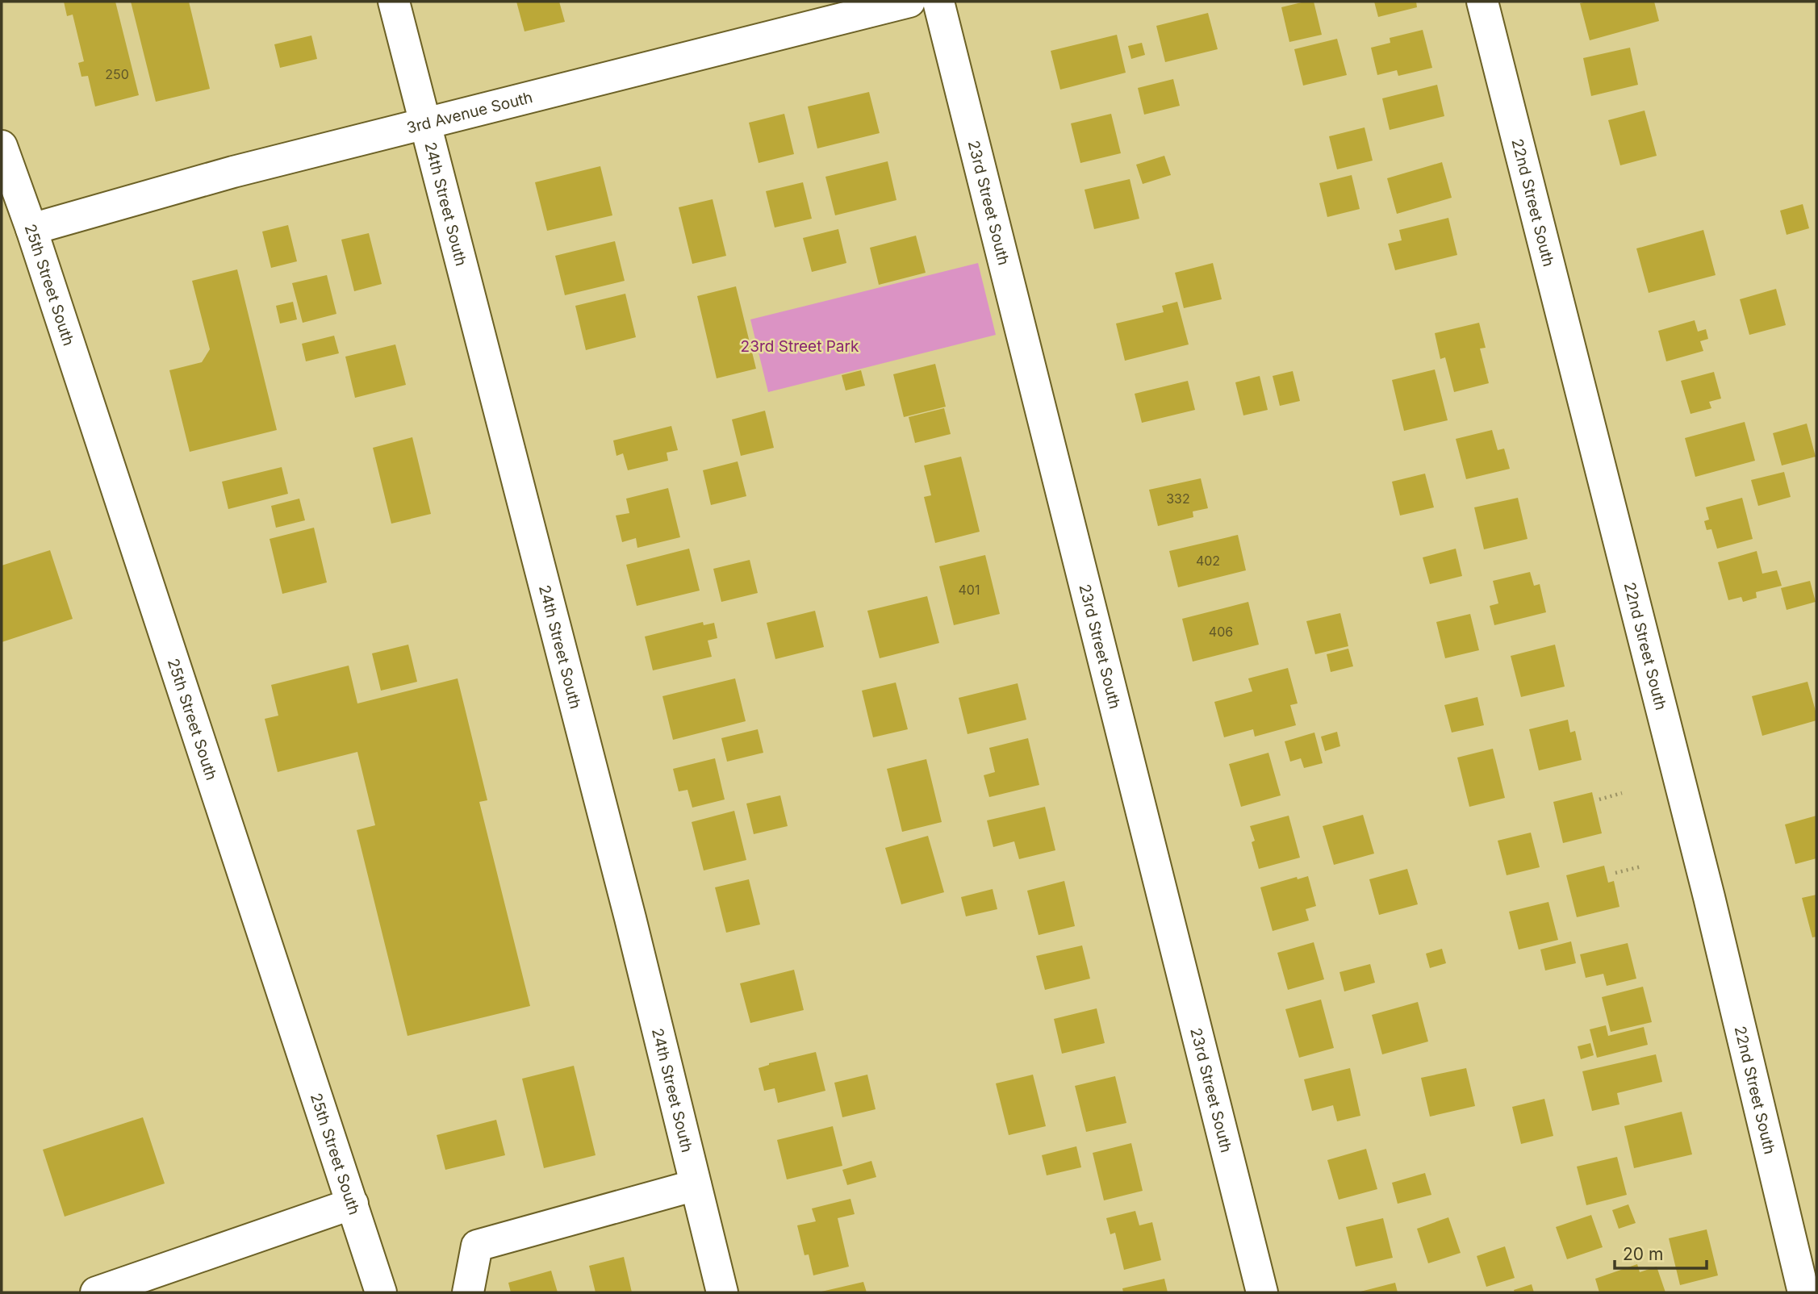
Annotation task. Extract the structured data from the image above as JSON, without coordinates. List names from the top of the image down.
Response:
{
  "streets": {
    "street": [
      "3rd Avenue South",
      "24th Street South",
      "23rd Street South",
      "22nd Street South",
      "25th Street South"
    ]
  },
  "crossings": [
    ["3rd Avenue South", "24th Street South"],
    ["3rd Avenue South", "25th Street South"]
  ],
  "parks": ["23rd Street Park"],
  "house_numbers": [
    "250",
    "332",
    "402",
    "401",
    "406"
  ],
  "scale_bar": "20 m"
}
